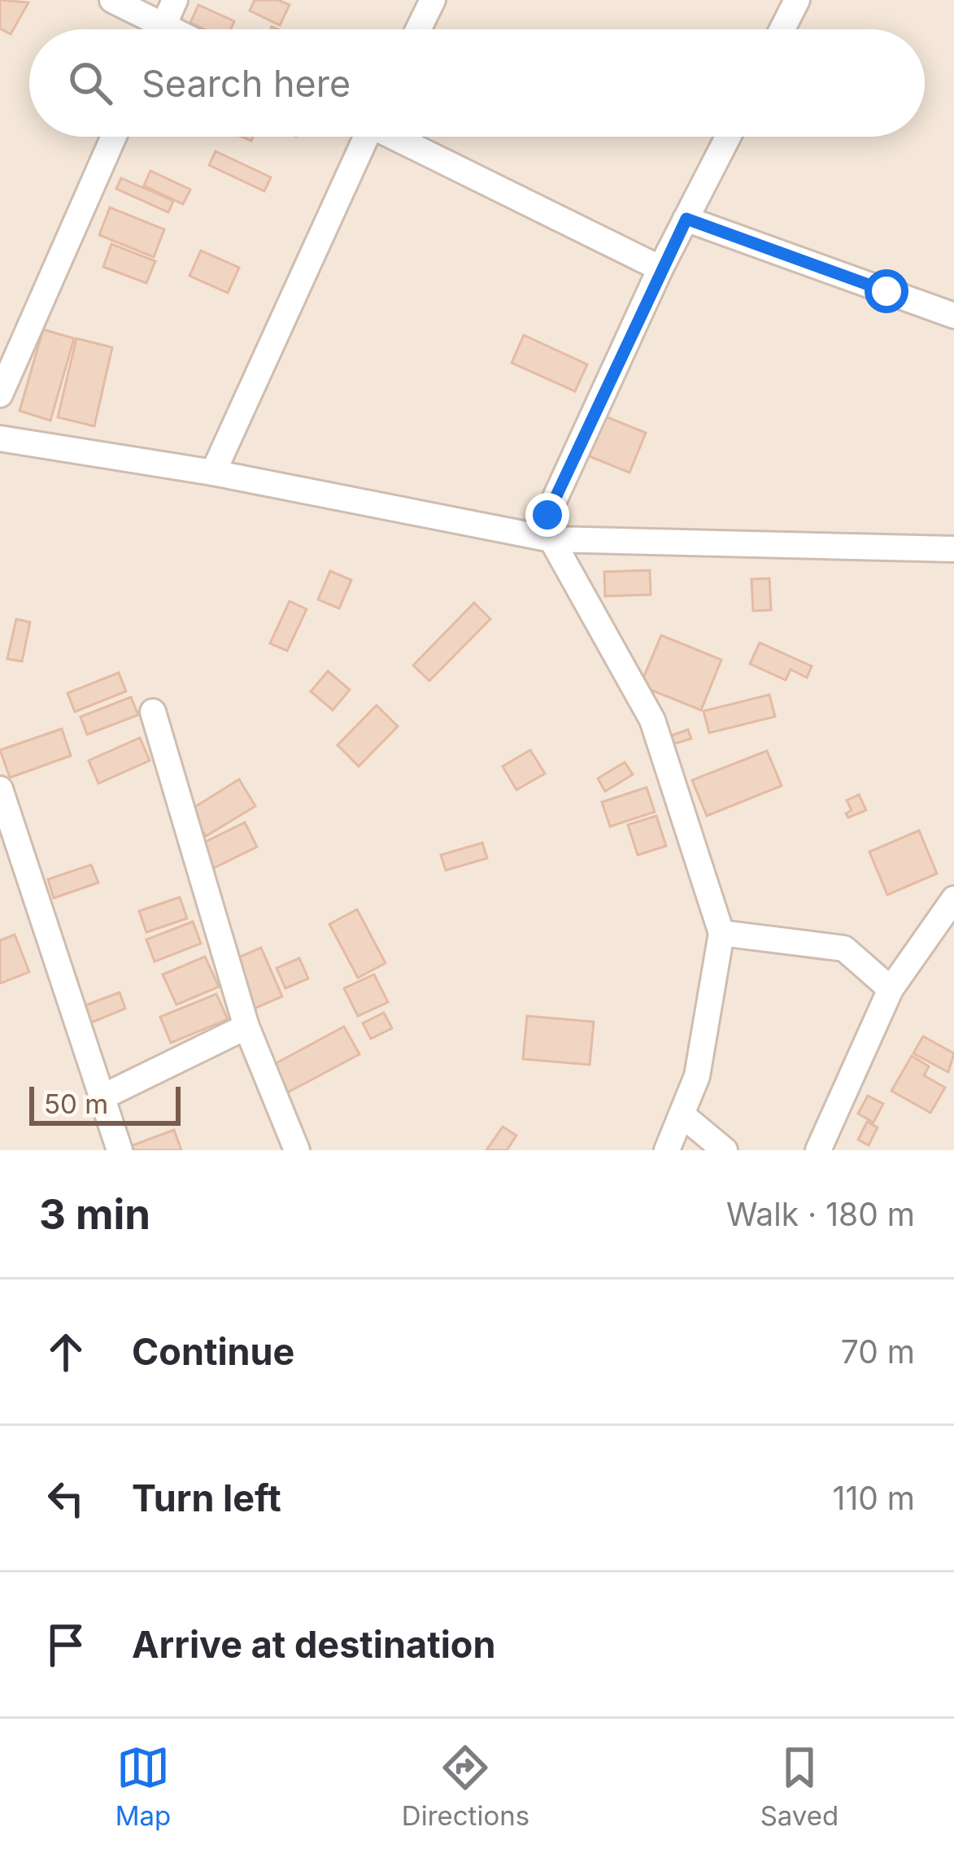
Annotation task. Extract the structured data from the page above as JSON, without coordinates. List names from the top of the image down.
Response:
{
  "scale_bar": "50 m",
  "page": {
    "search": "Search here",
    "scale": "50 m",
    "heading": ["3 min", "Walk · 180 m"],
    "list": [
      ["Continue", "70 m"],
      ["Turn left", "110 m"],
      "Arrive at destination"
    ],
    "nav": ["Map", "Directions", "Saved"]
  }
}
